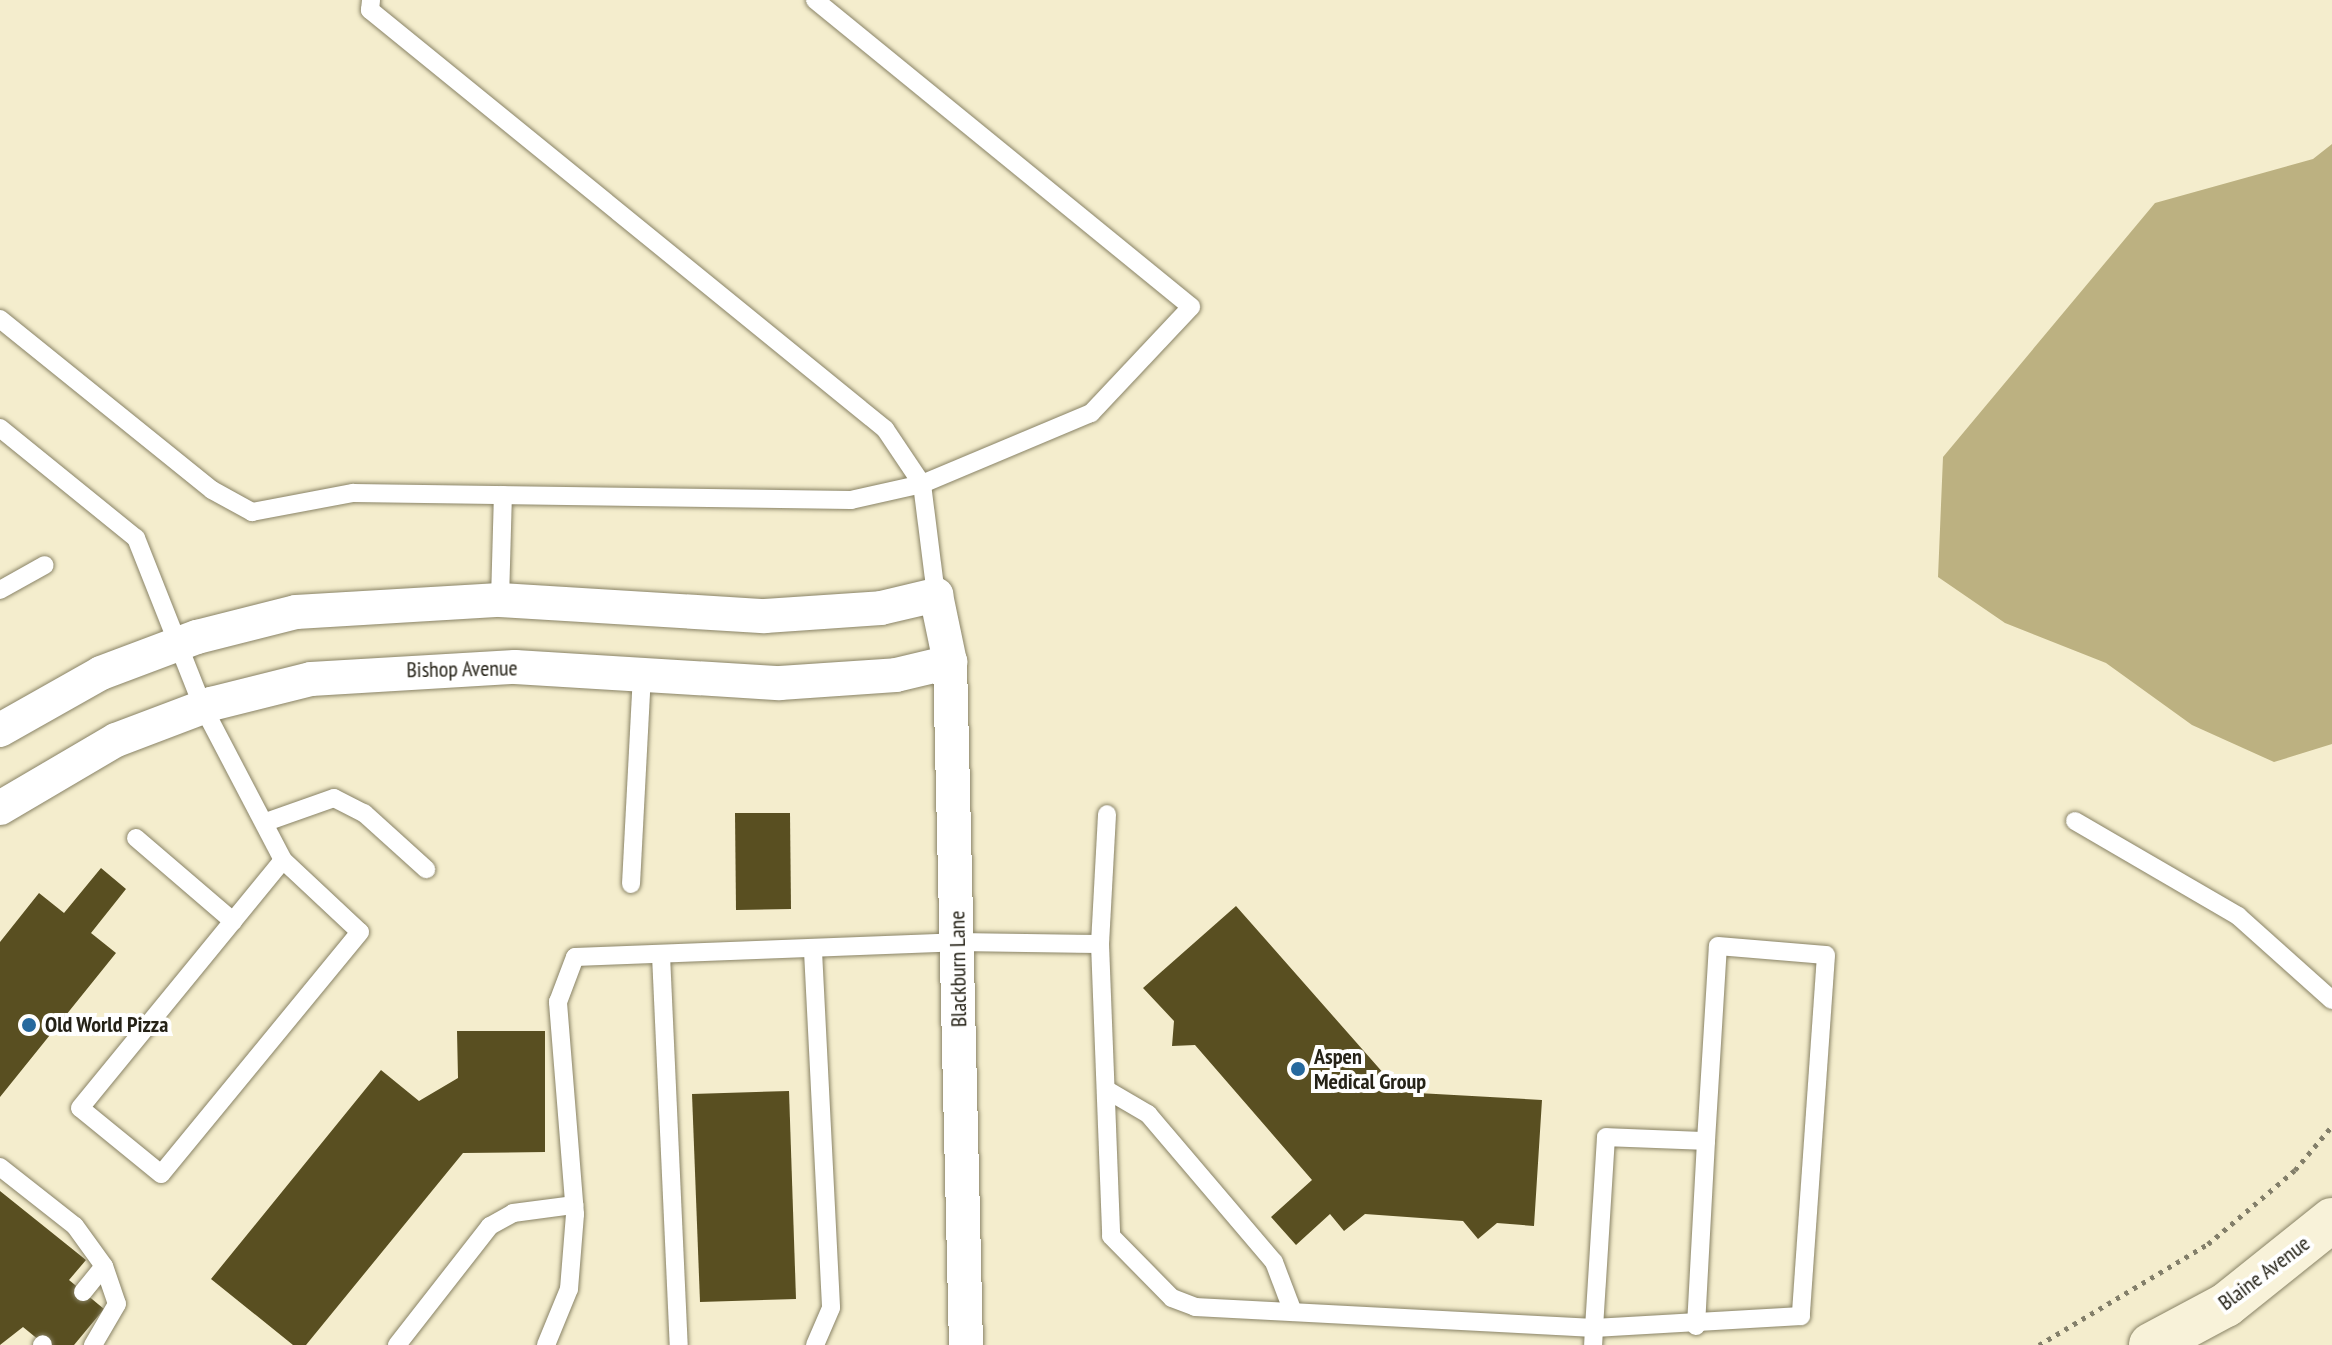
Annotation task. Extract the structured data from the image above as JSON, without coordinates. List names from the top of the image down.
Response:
{
  "streets": {
    "street": ["Bishop Avenue", "Blackburn Lane", "Blaine Avenue"]
  },
  "crossings": [
    ["Bishop Avenue", "Blackburn Lane"]
  ],
  "places": ["Old World Pizza", "Aspen Medical Group"]
}
